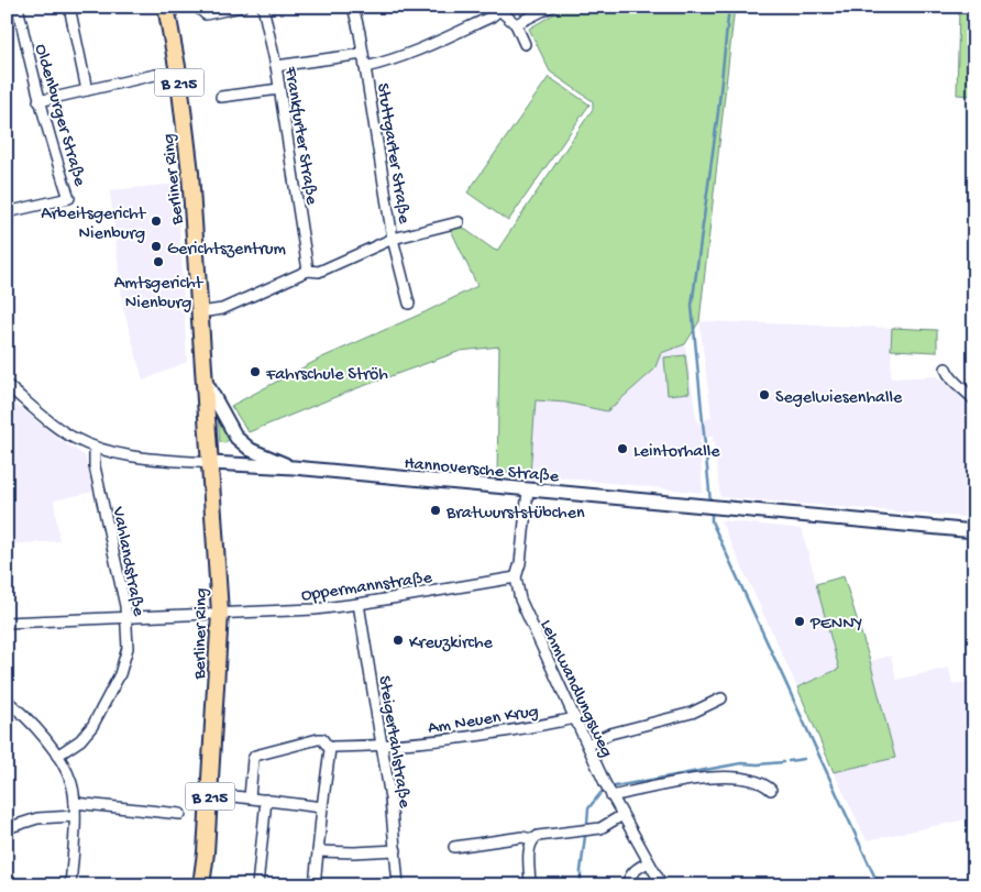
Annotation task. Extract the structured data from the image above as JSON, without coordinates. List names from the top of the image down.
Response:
{
  "streets": {
    "main road": ["B 215", "Berliner Ring"],
    "street": [
      "Oldenburger Straße",
      "Frankfurter Straße",
      "Stuttgarter Straße",
      "Hannoversche Straße",
      "Vahlandstraße",
      "Oppermannstraße",
      "Lehmwandlungsweg",
      "Am Neuen Krug",
      "Steigertahlstraße"
    ]
  },
  "crossings": [
    ["Berliner Ring", "Hannoversche Straße"],
    ["Berliner Ring", "Oppermannstraße"],
    ["Hannoversche Straße", "Vahlandstraße"],
    ["Hannoversche Straße", "Lehmwandlungsweg"],
    ["Vahlandstraße", "Oppermannstraße"],
    ["Oppermannstraße", "Lehmwandlungsweg"],
    ["Oppermannstraße", "Steigertahlstraße"],
    ["Lehmwandlungsweg", "Am Neuen Krug"],
    ["Am Neuen Krug", "Steigertahlstraße"]
  ],
  "places": [
    "Arbeitsgericht Nienburg",
    "Gerichtszentrum",
    "Amtsgericht Nienburg",
    "Fahrschule Ströh",
    "Segelwiesenhalle",
    "Leintorhalle",
    "Bratwurststübchen",
    "PENNY",
    "Kreuzkirche"
  ]
}
